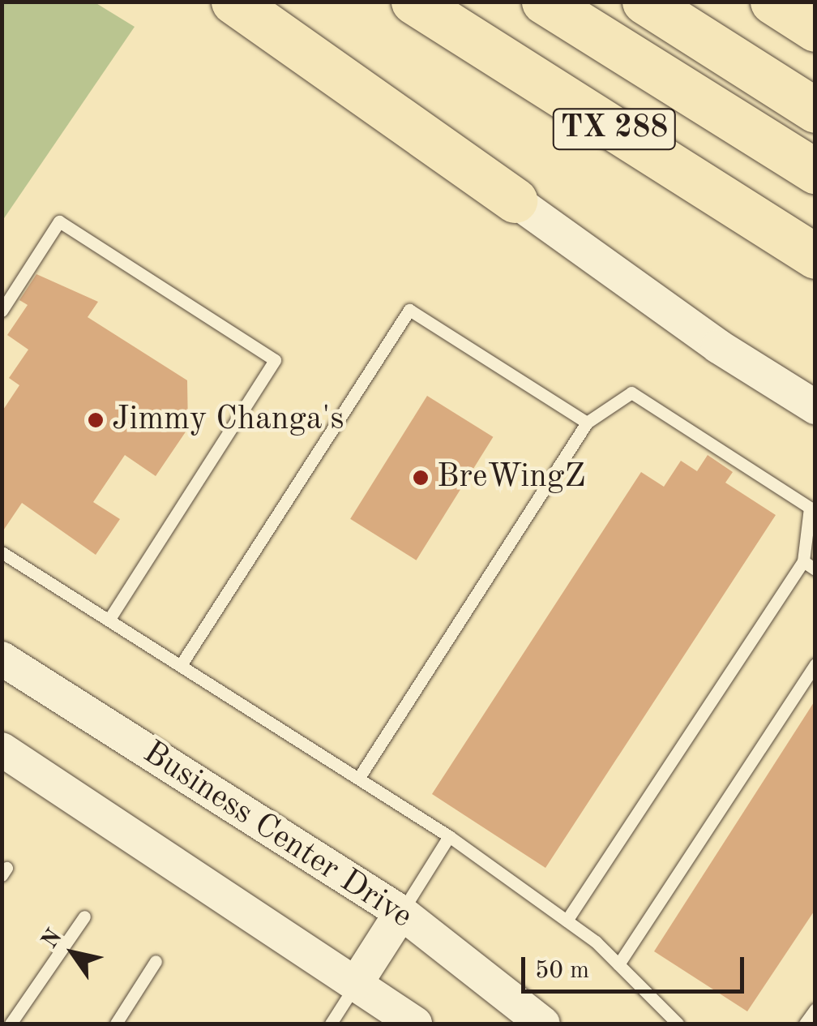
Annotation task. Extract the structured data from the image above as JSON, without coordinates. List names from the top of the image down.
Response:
{
  "streets": {
    "highway": ["TX 288"],
    "street": ["Business Center Drive"]
  },
  "places": ["Jimmy Changa's", "BreWingZ"],
  "scale_bar": "50 m",
  "north": "top left"
}
